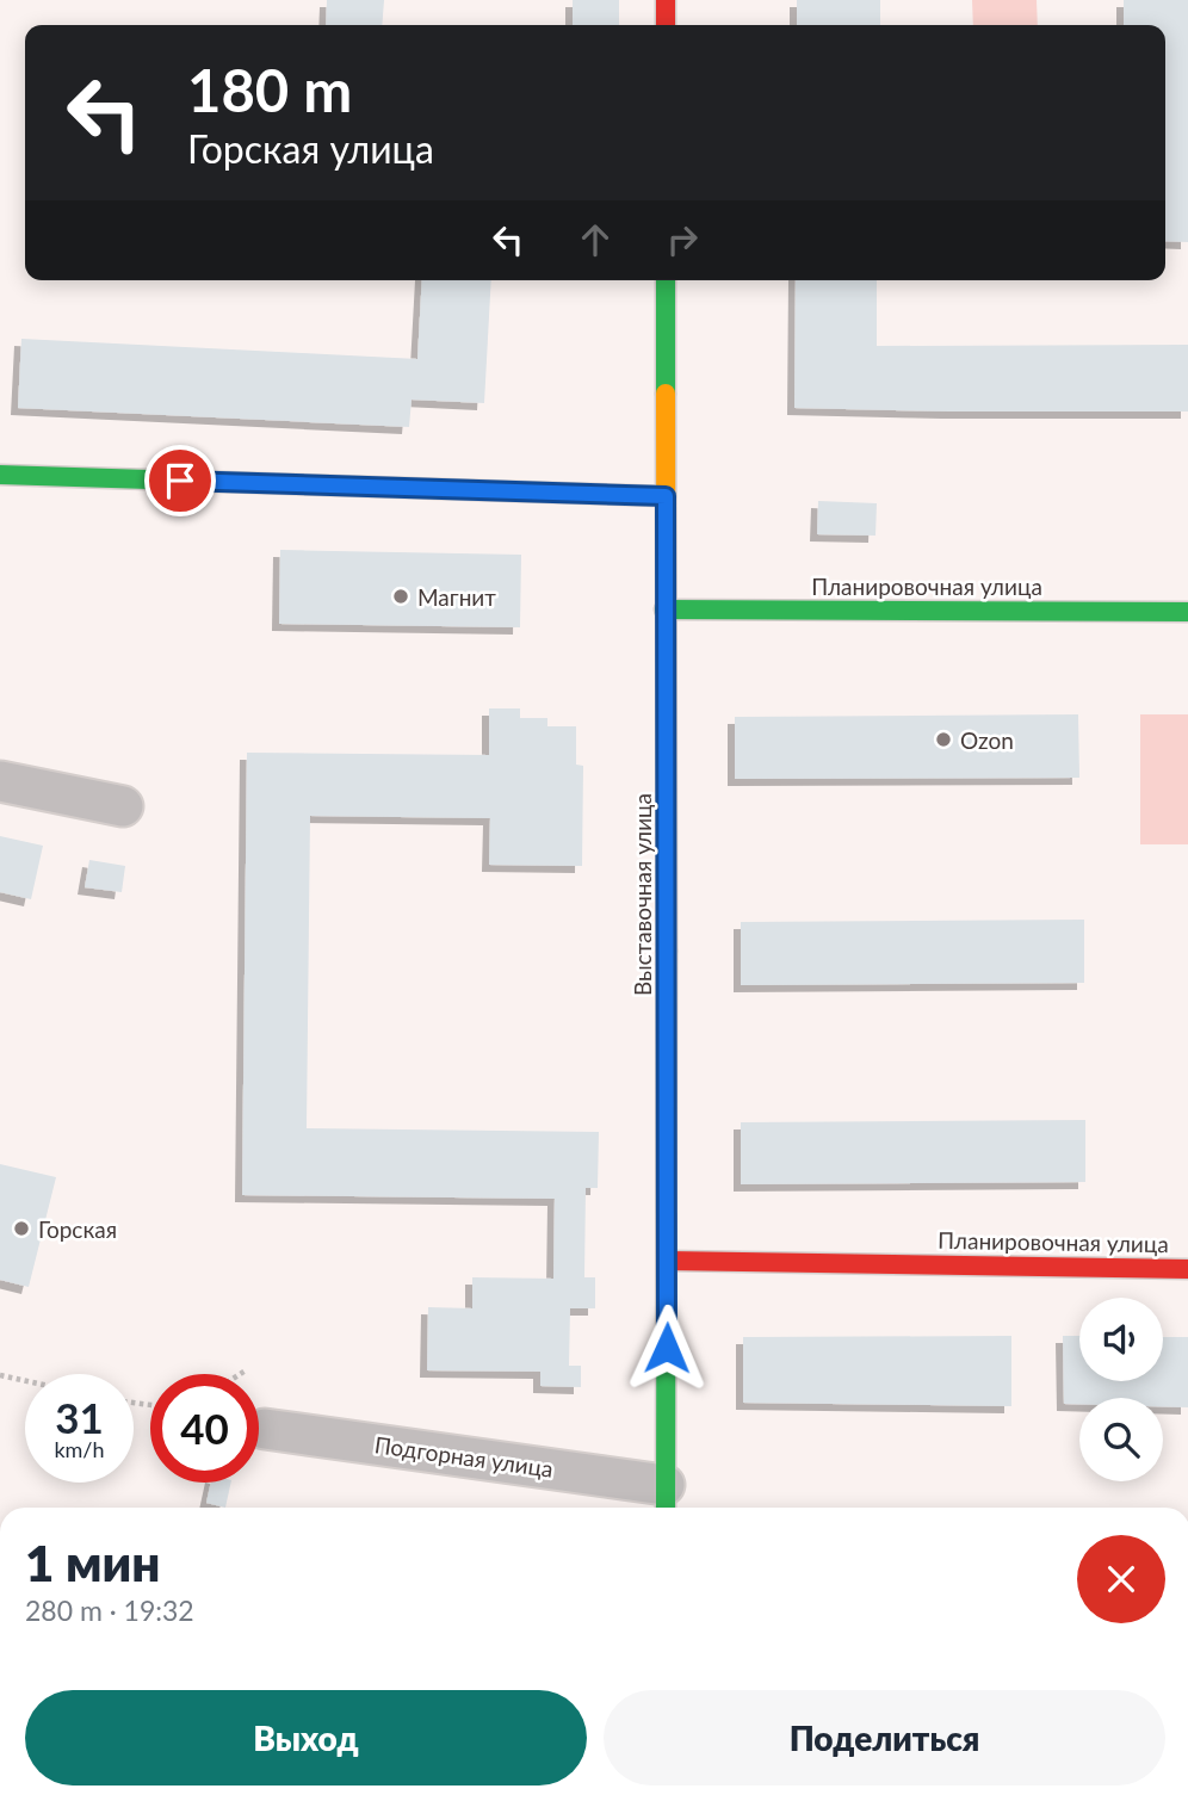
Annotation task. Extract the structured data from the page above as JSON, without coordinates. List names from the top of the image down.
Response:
{
  "streets": {
    "street": ["Планировочная улица", "Выставочная улица", "Подгорная улица"]
  },
  "crossings": [
    ["Планировочная улица", "Выставочная улица"],
    ["Выставочная улица", "Подгорная улица"]
  ],
  "places": ["Магнит", "Ozon", "Горская"],
  "page": {
    "turn": ["180 m", "Горская улица"],
    "speed": "31 km/h",
    "limit": "40",
    "heading": ["1 мин", "280 m · 19:32"],
    "buttons": ["Выход", "Поделиться"]
  }
}
